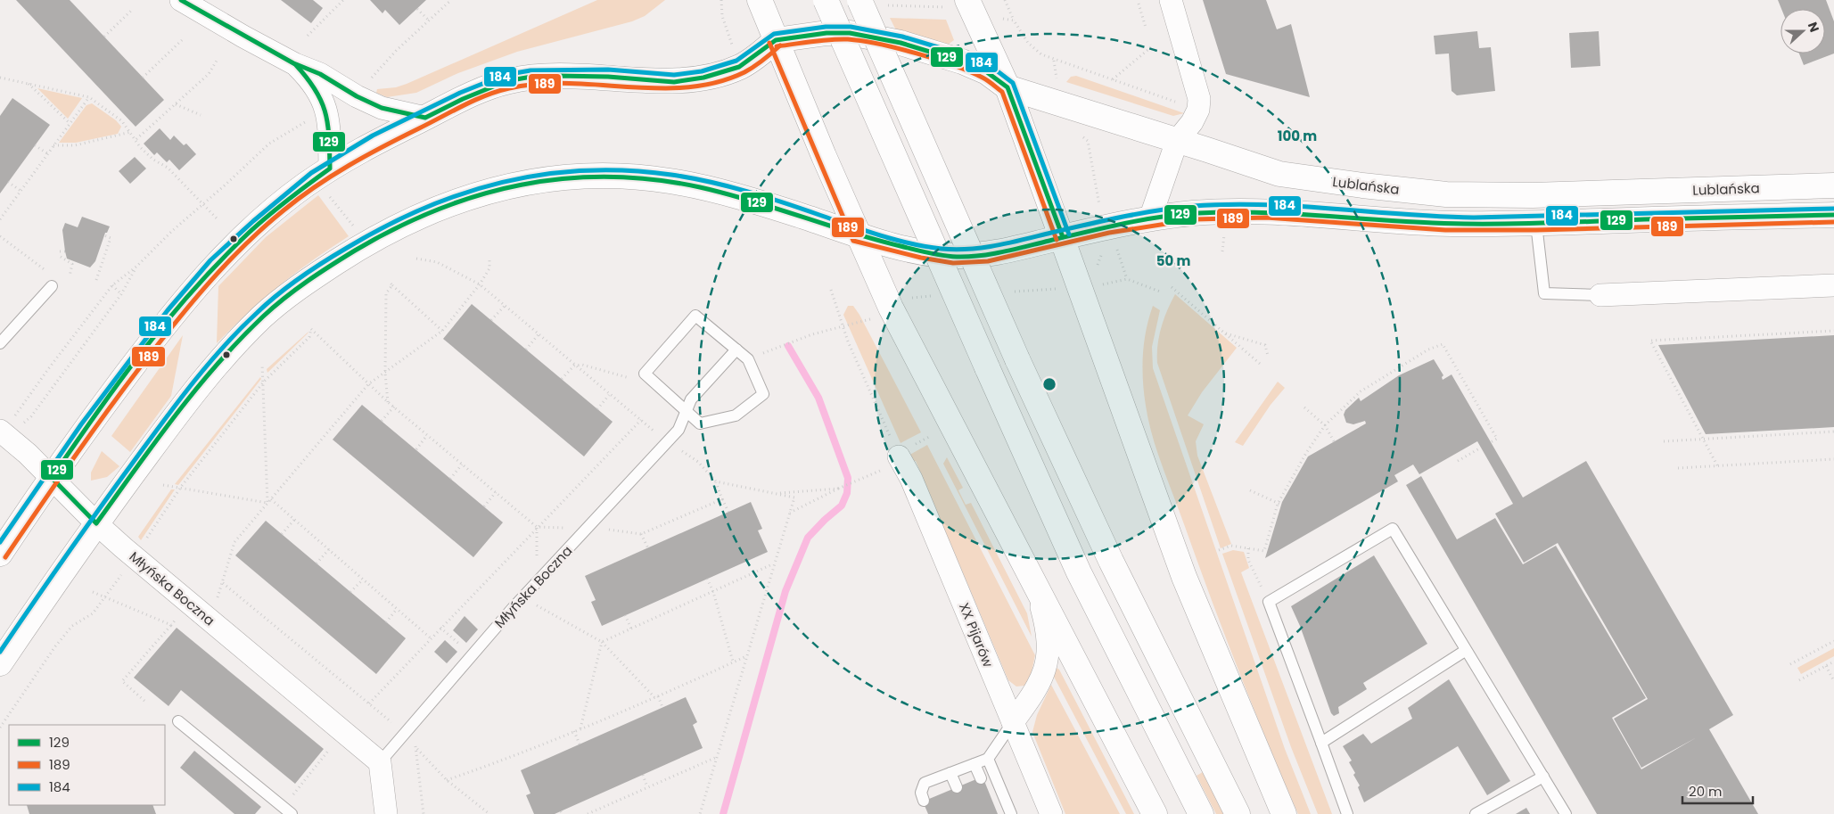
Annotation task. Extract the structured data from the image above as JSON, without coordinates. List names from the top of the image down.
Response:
{
  "streets": {
    "main road": ["Lublańska"],
    "street": ["Młyńska Boczna", "XX Pijarów"]
  },
  "lines": ["transit line 129", "transit line 184", "transit line 189"],
  "legend": ["129", "189", "184"],
  "scale_bar": "20 m",
  "north": "right",
  "rings": ["100 m", "50 m"]
}
